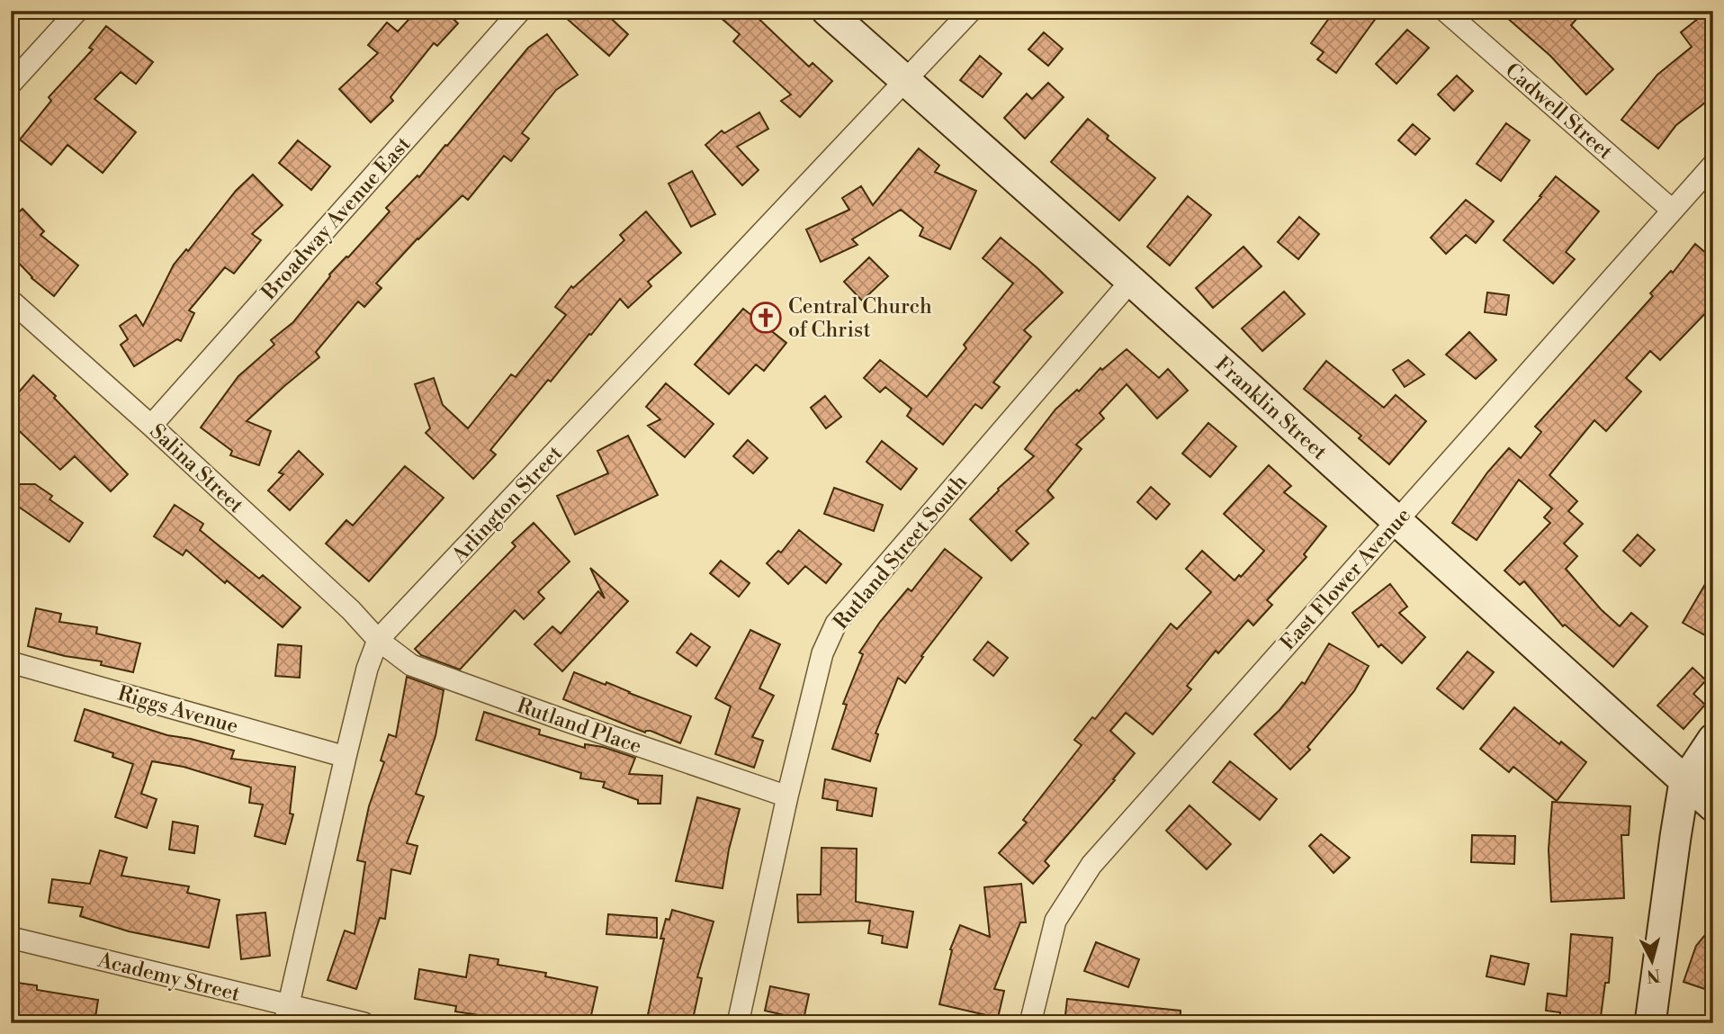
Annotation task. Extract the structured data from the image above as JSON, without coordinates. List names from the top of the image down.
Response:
{
  "streets": {
    "street": [
      "Cadwell Street",
      "Broadway Avenue East",
      "Franklin Street",
      "Salina Street",
      "Arlington Street",
      "Rutland Street South",
      "East Flower Avenue",
      "Riggs Avenue",
      "Rutland Place",
      "Academy Street"
    ]
  },
  "crossings": [
    ["Cadwell Street", "East Flower Avenue"],
    ["Broadway Avenue East", "Salina Street"],
    ["Franklin Street", "Arlington Street"],
    ["Franklin Street", "Rutland Street South"],
    ["Franklin Street", "East Flower Avenue"],
    ["Salina Street", "Arlington Street"],
    ["Salina Street", "Rutland Place"],
    ["Arlington Street", "Riggs Avenue"],
    ["Arlington Street", "Rutland Place"],
    ["Arlington Street", "Academy Street"],
    ["Rutland Street South", "Rutland Place"]
  ],
  "places": {
    "church": ["Central Church of Christ"]
  },
  "north": "bottom"
}
